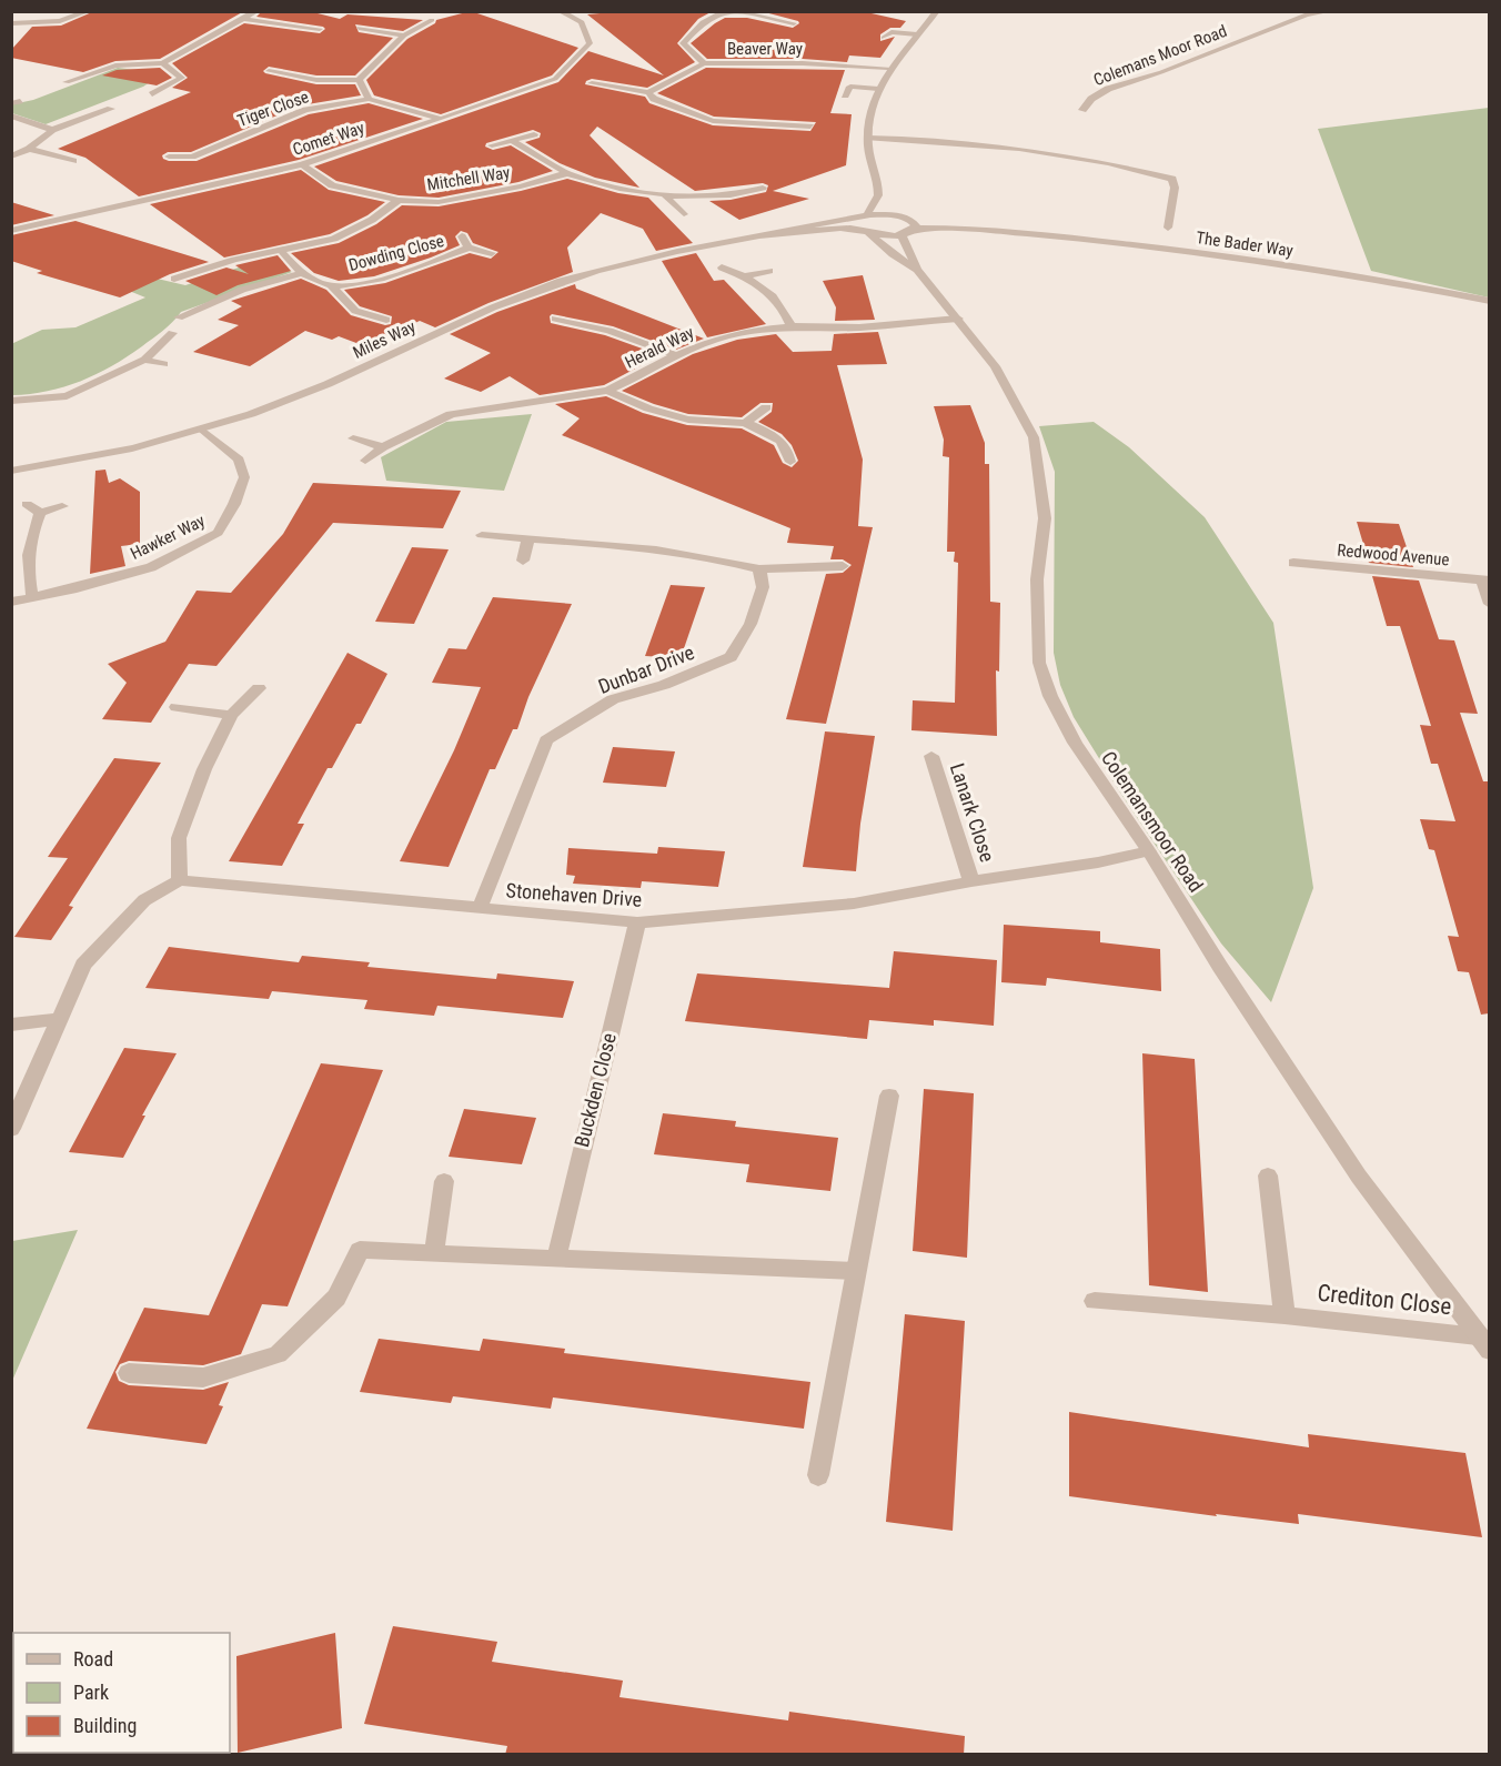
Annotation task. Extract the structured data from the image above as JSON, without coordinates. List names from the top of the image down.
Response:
{
  "streets": {
    "street": [
      "Beaver Way",
      "Colemans Moor Road",
      "Tiger Close",
      "Comet Way",
      "Mitchell Way",
      "The Bader Way",
      "Dowding Close",
      "Miles Way",
      "Herald Way",
      "Hawker Way",
      "Redwood Avenue",
      "Dunbar Drive",
      "Lanark Close",
      "Colemansmoor Road",
      "Stonehaven Drive",
      "Buckden Close",
      "Crediton Close"
    ]
  },
  "crossings": [
    ["Tiger Close", "Comet Way"],
    ["Comet Way", "Mitchell Way"],
    ["Mitchell Way", "Dowding Close"],
    ["The Bader Way", "Miles Way"],
    ["Miles Way", "Hawker Way"],
    ["Herald Way", "Colemansmoor Road"],
    ["Dunbar Drive", "Stonehaven Drive"],
    ["Lanark Close", "Stonehaven Drive"],
    ["Colemansmoor Road", "Stonehaven Drive"],
    ["Colemansmoor Road", "Crediton Close"],
    ["Stonehaven Drive", "Buckden Close"]
  ],
  "legend": ["Road", "Park", "Building"]
}
